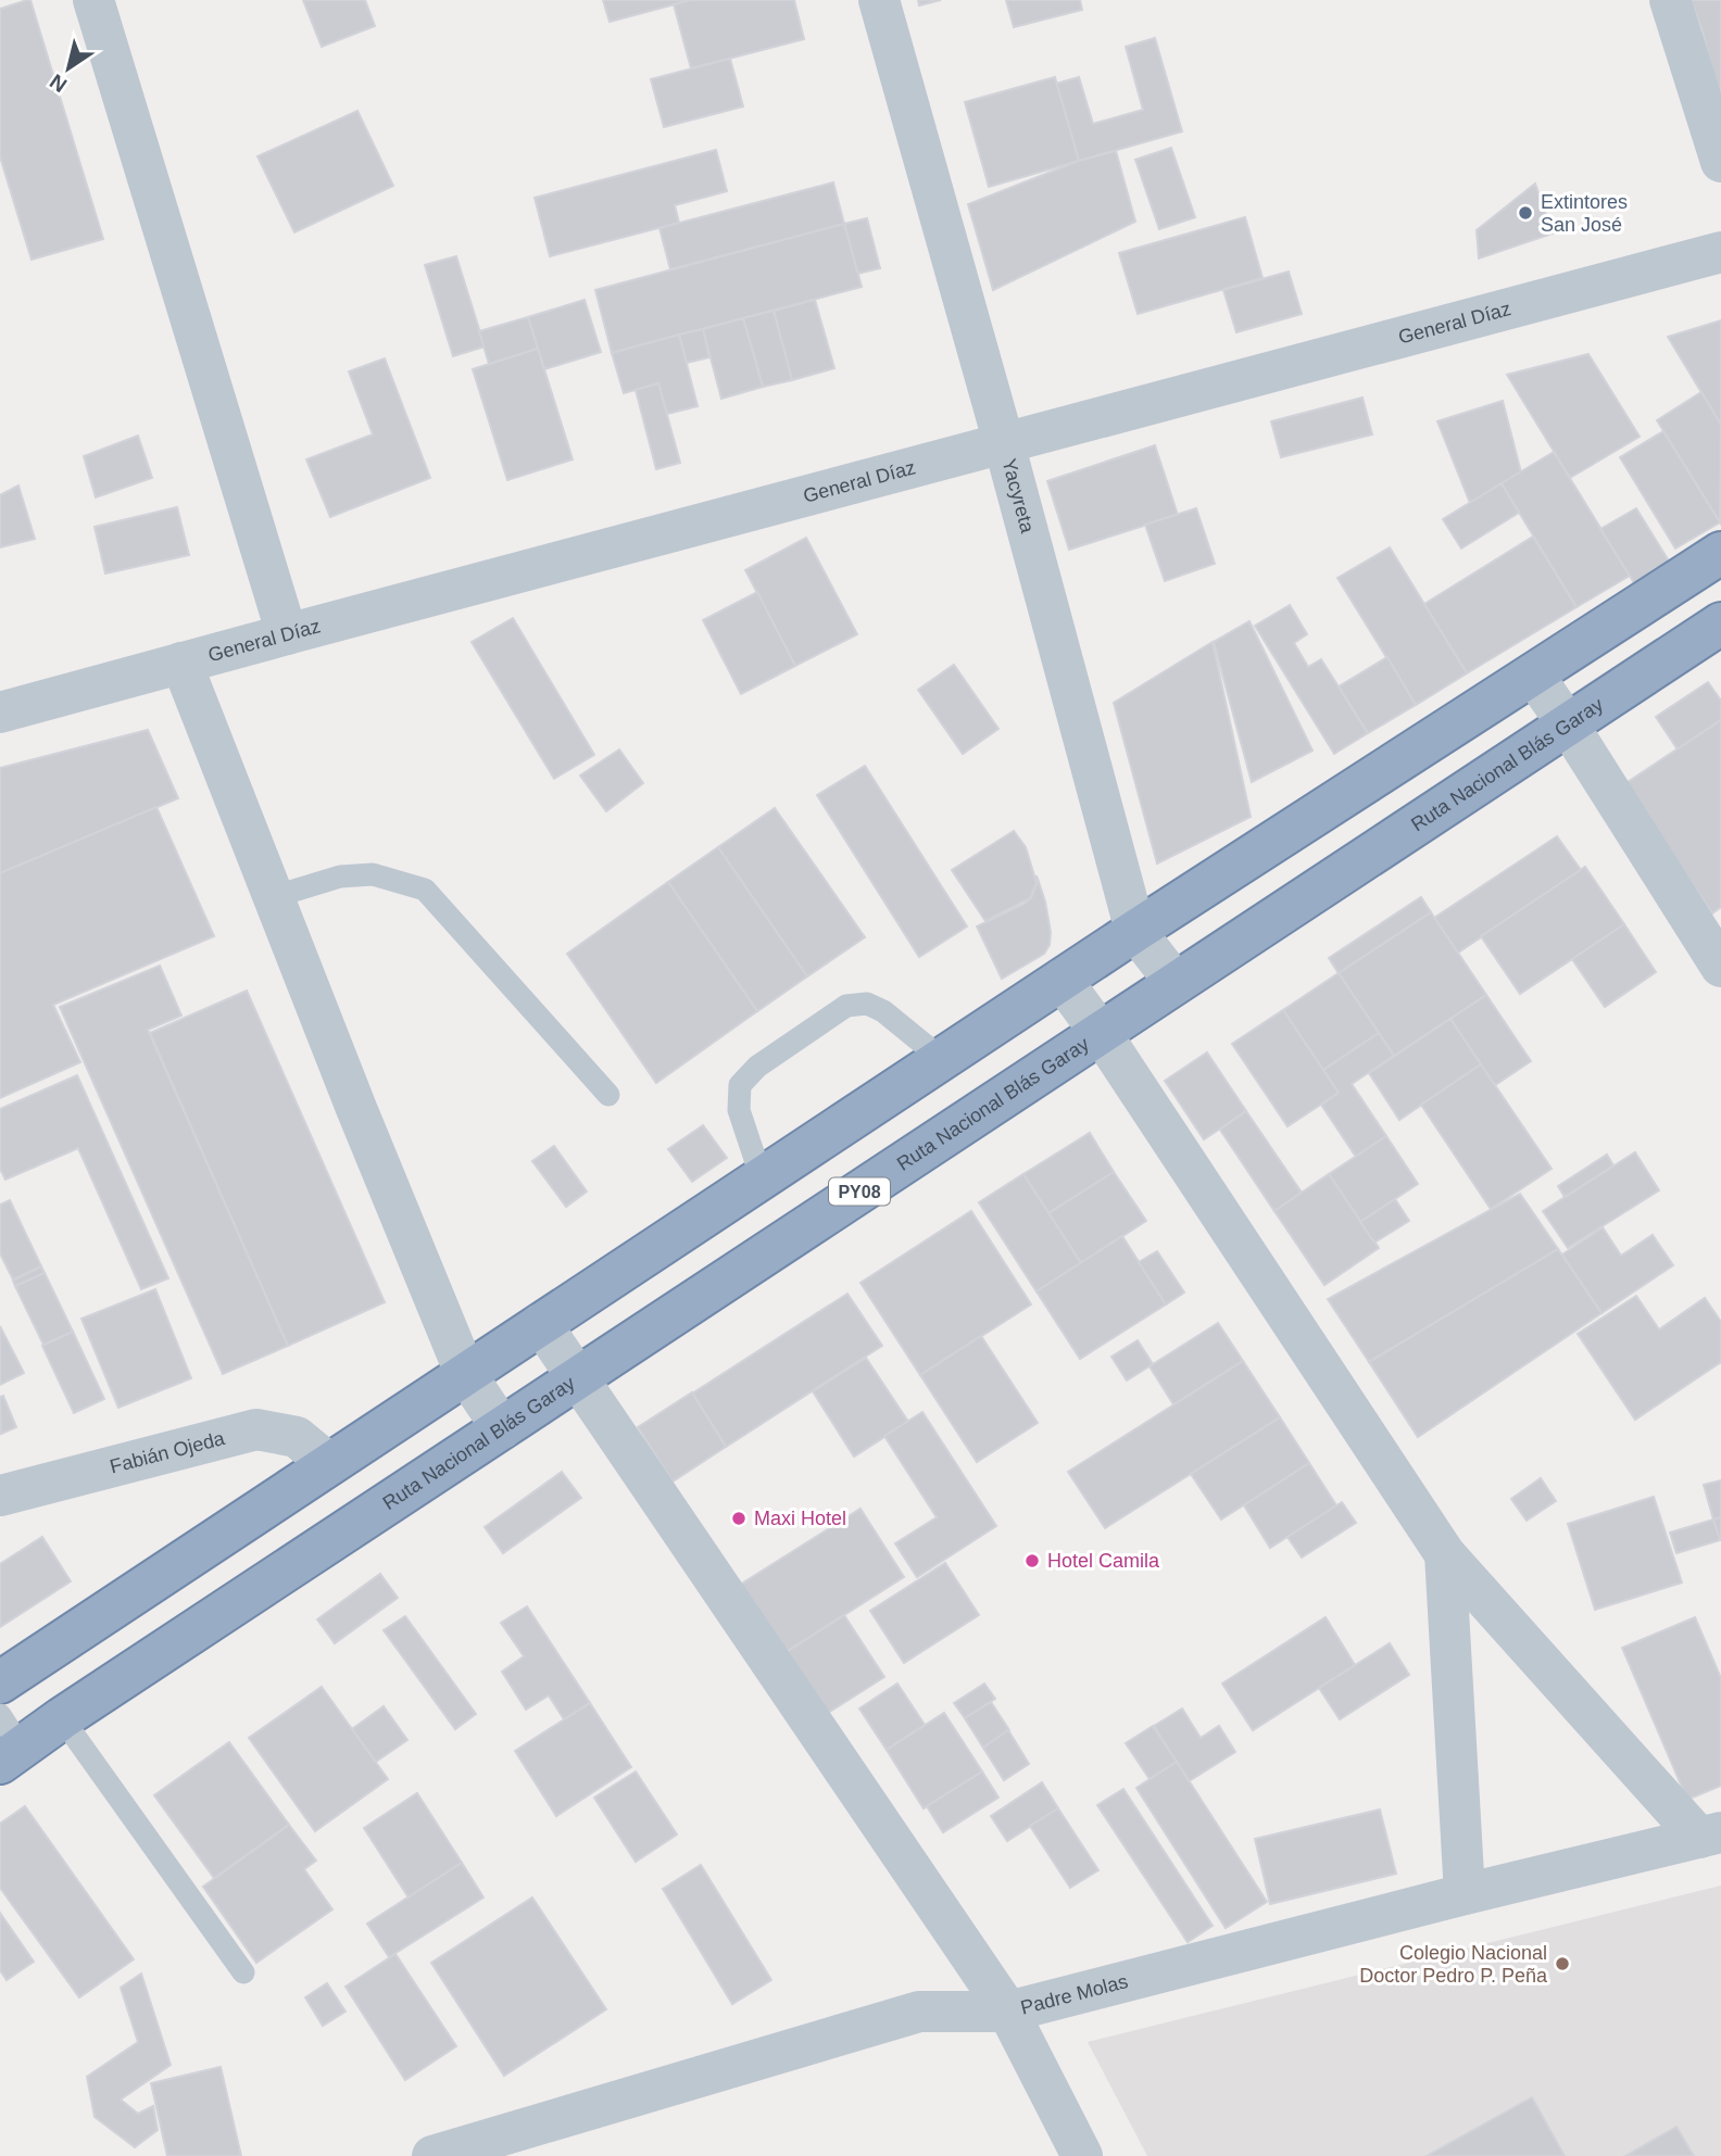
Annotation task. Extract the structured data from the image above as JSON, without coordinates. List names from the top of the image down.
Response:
{
  "streets": {
    "highway": ["Ruta Nacional Blás Garay", "PY08"],
    "street": [
      "General Díaz",
      "Yacyreta",
      "Fabián Ojeda",
      "Padre Molas"
    ]
  },
  "crossings": [
    ["General Díaz", "Yacyreta"],
    ["Yacyreta", "Ruta Nacional Blás Garay"]
  ],
  "places": [
    "Extintores San José",
    "Maxi Hotel",
    "Hotel Camila",
    "Colegio Nacional Doctor Pedro P. Peña"
  ],
  "north": "bottom left"
}
